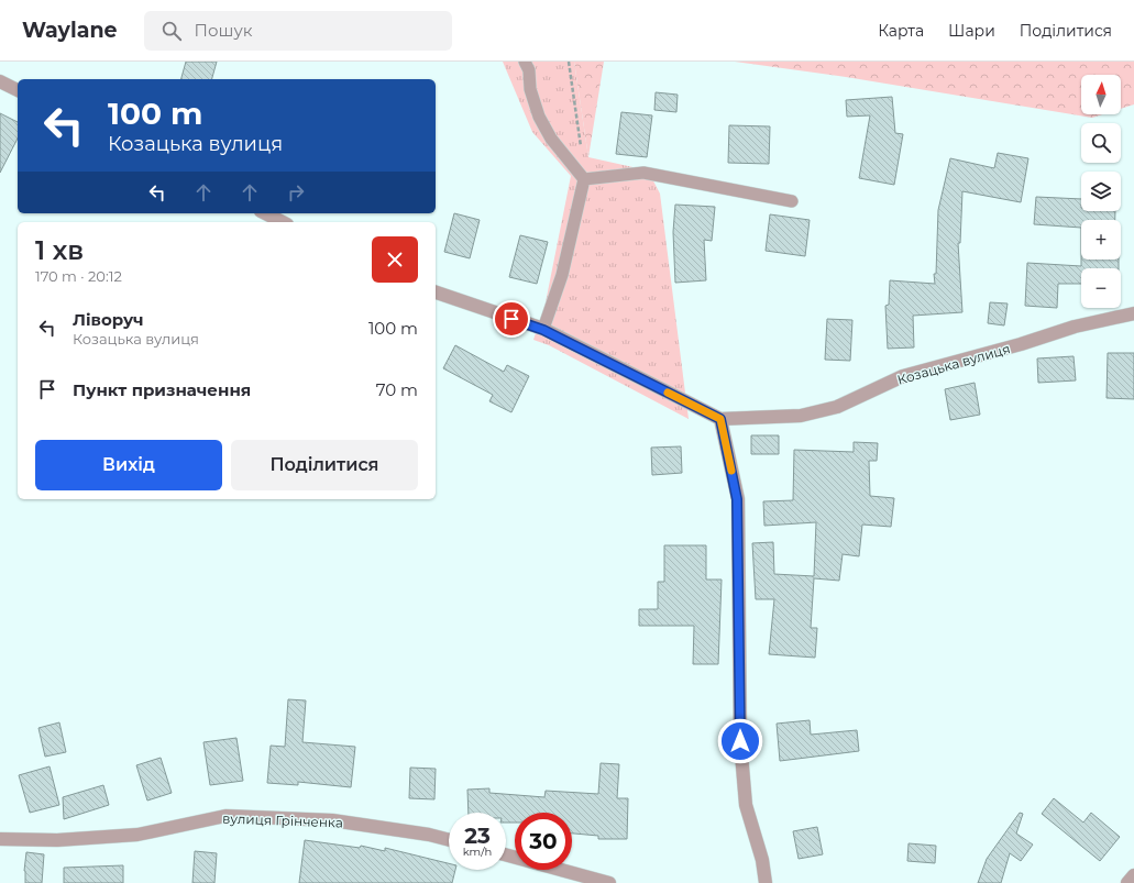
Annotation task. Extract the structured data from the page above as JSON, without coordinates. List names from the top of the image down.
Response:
{
  "streets": {
    "street": ["Козацька вулиця", "вулиця Грінченка"]
  },
  "north": "top",
  "page": {
    "header": "Waylane",
    "search": "Пошук",
    "nav": ["Карта", "Шари", "Поділитися"],
    "map_buttons": ["+", "−"],
    "turn": ["100 m", "Козацька вулиця"],
    "heading": ["1 хв", "170 m · 20:12"],
    "list": [
      {
        "name": "Ліворуч",
        "note": "Козацька вулиця",
        "value": "100 m"
      },
      {
        "name": "Пункт призначення",
        "value": "70 m"
      }
    ],
    "buttons": ["Вихід", "Поділитися"],
    "speed": "23 km/h",
    "limit": "30"
  }
}
